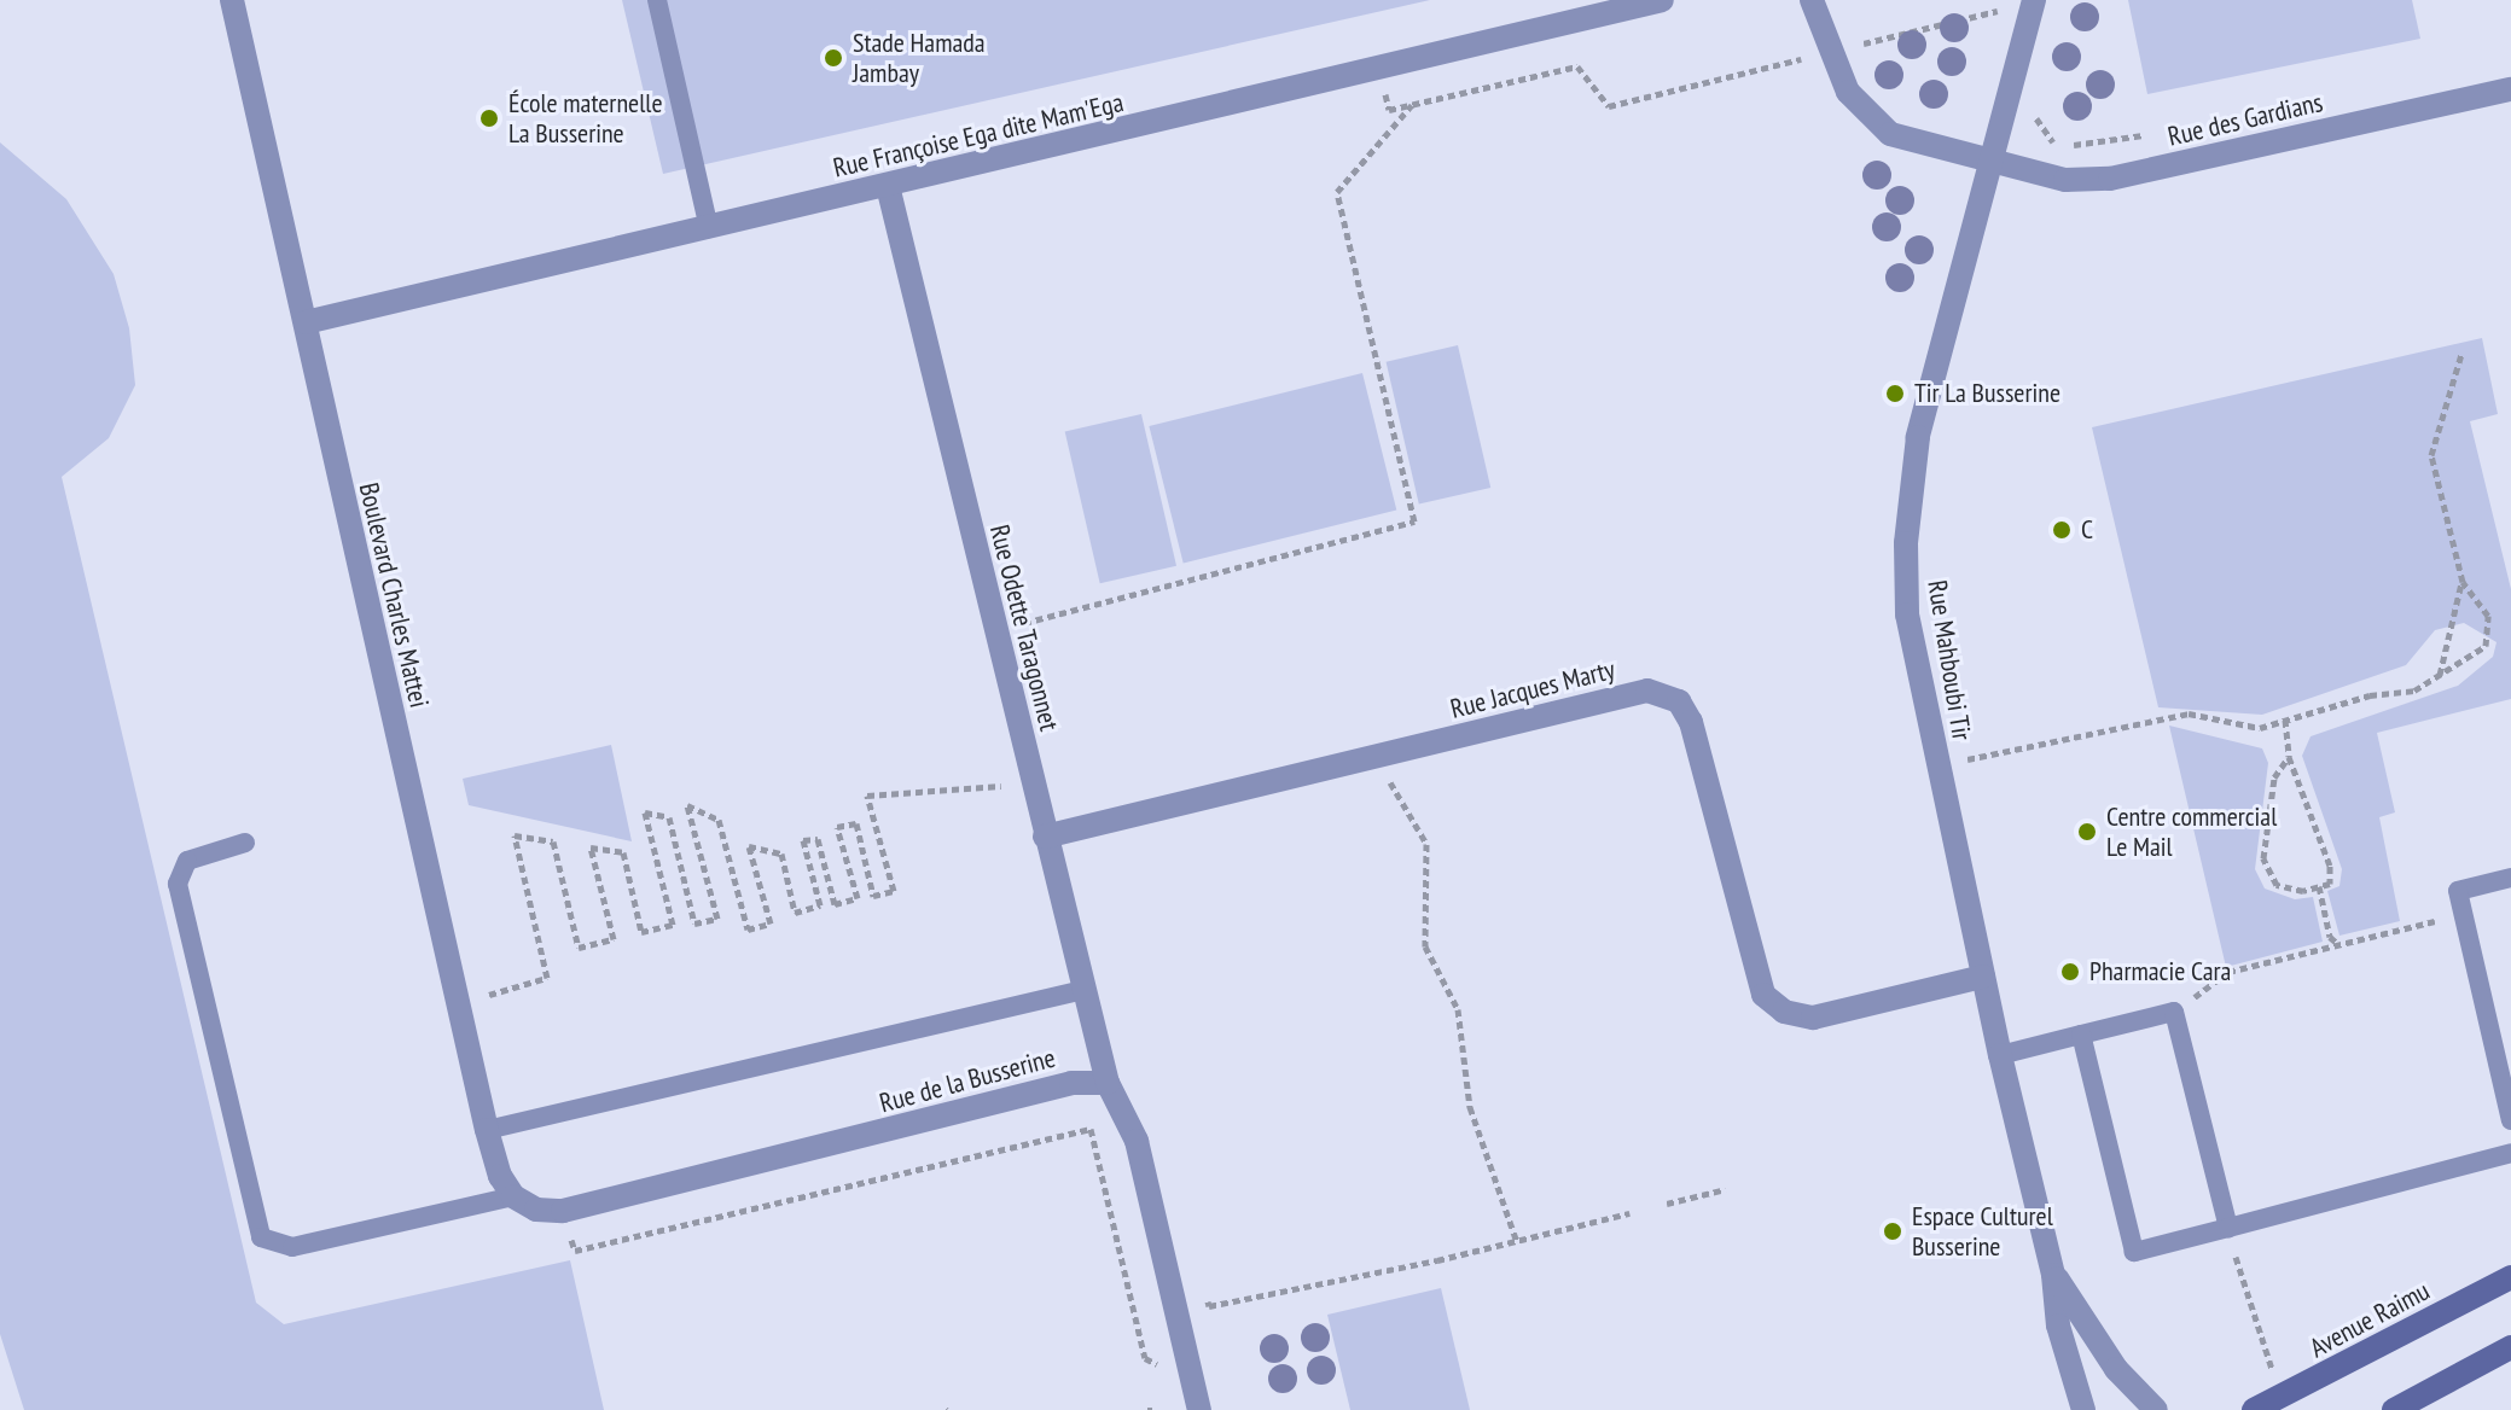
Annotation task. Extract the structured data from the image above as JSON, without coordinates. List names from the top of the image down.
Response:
{
  "streets": {
    "street": [
      "Rue des Gardians",
      "Rue Françoise Ega dite Mam'Ega",
      "Boulevard Charles Mattei",
      "Rue Odette Taragonnet",
      "Rue Mahboubi Tir",
      "Rue Jacques Marty",
      "Rue de la Busserine",
      "Avenue Raimu"
    ]
  },
  "crossings": [
    ["Rue des Gardians", "Rue Mahboubi Tir"],
    ["Rue Françoise Ega dite Mam'Ega", "Boulevard Charles Mattei"],
    ["Rue Françoise Ega dite Mam'Ega", "Rue Odette Taragonnet"],
    ["Boulevard Charles Mattei", "Rue de la Busserine"],
    ["Rue Odette Taragonnet", "Rue Jacques Marty"],
    ["Rue Odette Taragonnet", "Rue de la Busserine"],
    ["Rue Mahboubi Tir", "Rue Jacques Marty"]
  ],
  "places": [
    "Stade Hamada Jambay",
    "École maternelle La Busserine",
    "Tir La Busserine",
    "C",
    "Centre commercial Le Mail",
    "Pharmacie Cara",
    "Espace Culturel Busserine"
  ]
}
